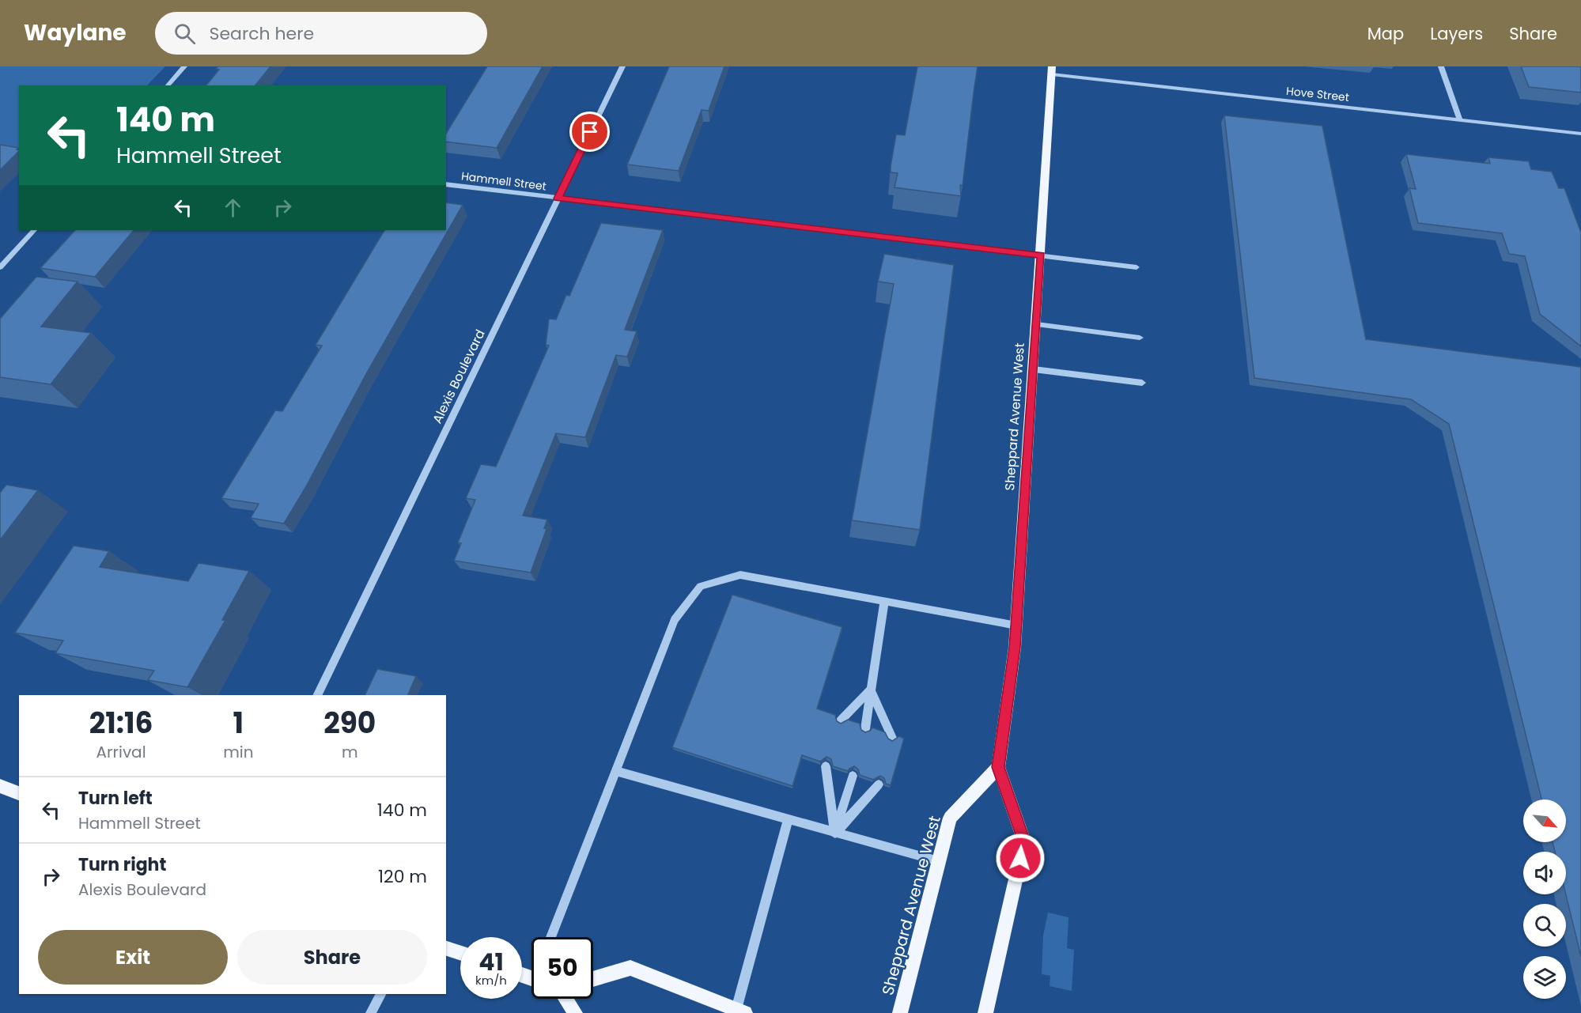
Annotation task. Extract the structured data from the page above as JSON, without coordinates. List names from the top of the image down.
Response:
{
  "streets": {
    "main road": ["Sheppard Avenue West"],
    "street": ["Hove Street", "Hammell Street", "Alexis Boulevard"]
  },
  "crossings": [
    ["Hove Street", "Sheppard Avenue West"],
    ["Hammell Street", "Alexis Boulevard"],
    ["Hammell Street", "Sheppard Avenue West"]
  ],
  "north": "bottom right",
  "page": {
    "header": "Waylane",
    "search": "Search here",
    "nav": ["Map", "Layers", "Share"],
    "turn": ["140 m", "Hammell Street"],
    "eta": [
      "21:16",
      "Arrival",
      "1",
      "min",
      "290",
      "m"
    ],
    "list": [
      {
        "name": "Turn left",
        "note": "Hammell Street",
        "value": "140 m"
      },
      {
        "name": "Turn right",
        "note": "Alexis Boulevard",
        "value": "120 m"
      }
    ],
    "buttons": ["Exit", "Share"],
    "speed": "41 km/h",
    "limit": "50"
  }
}
